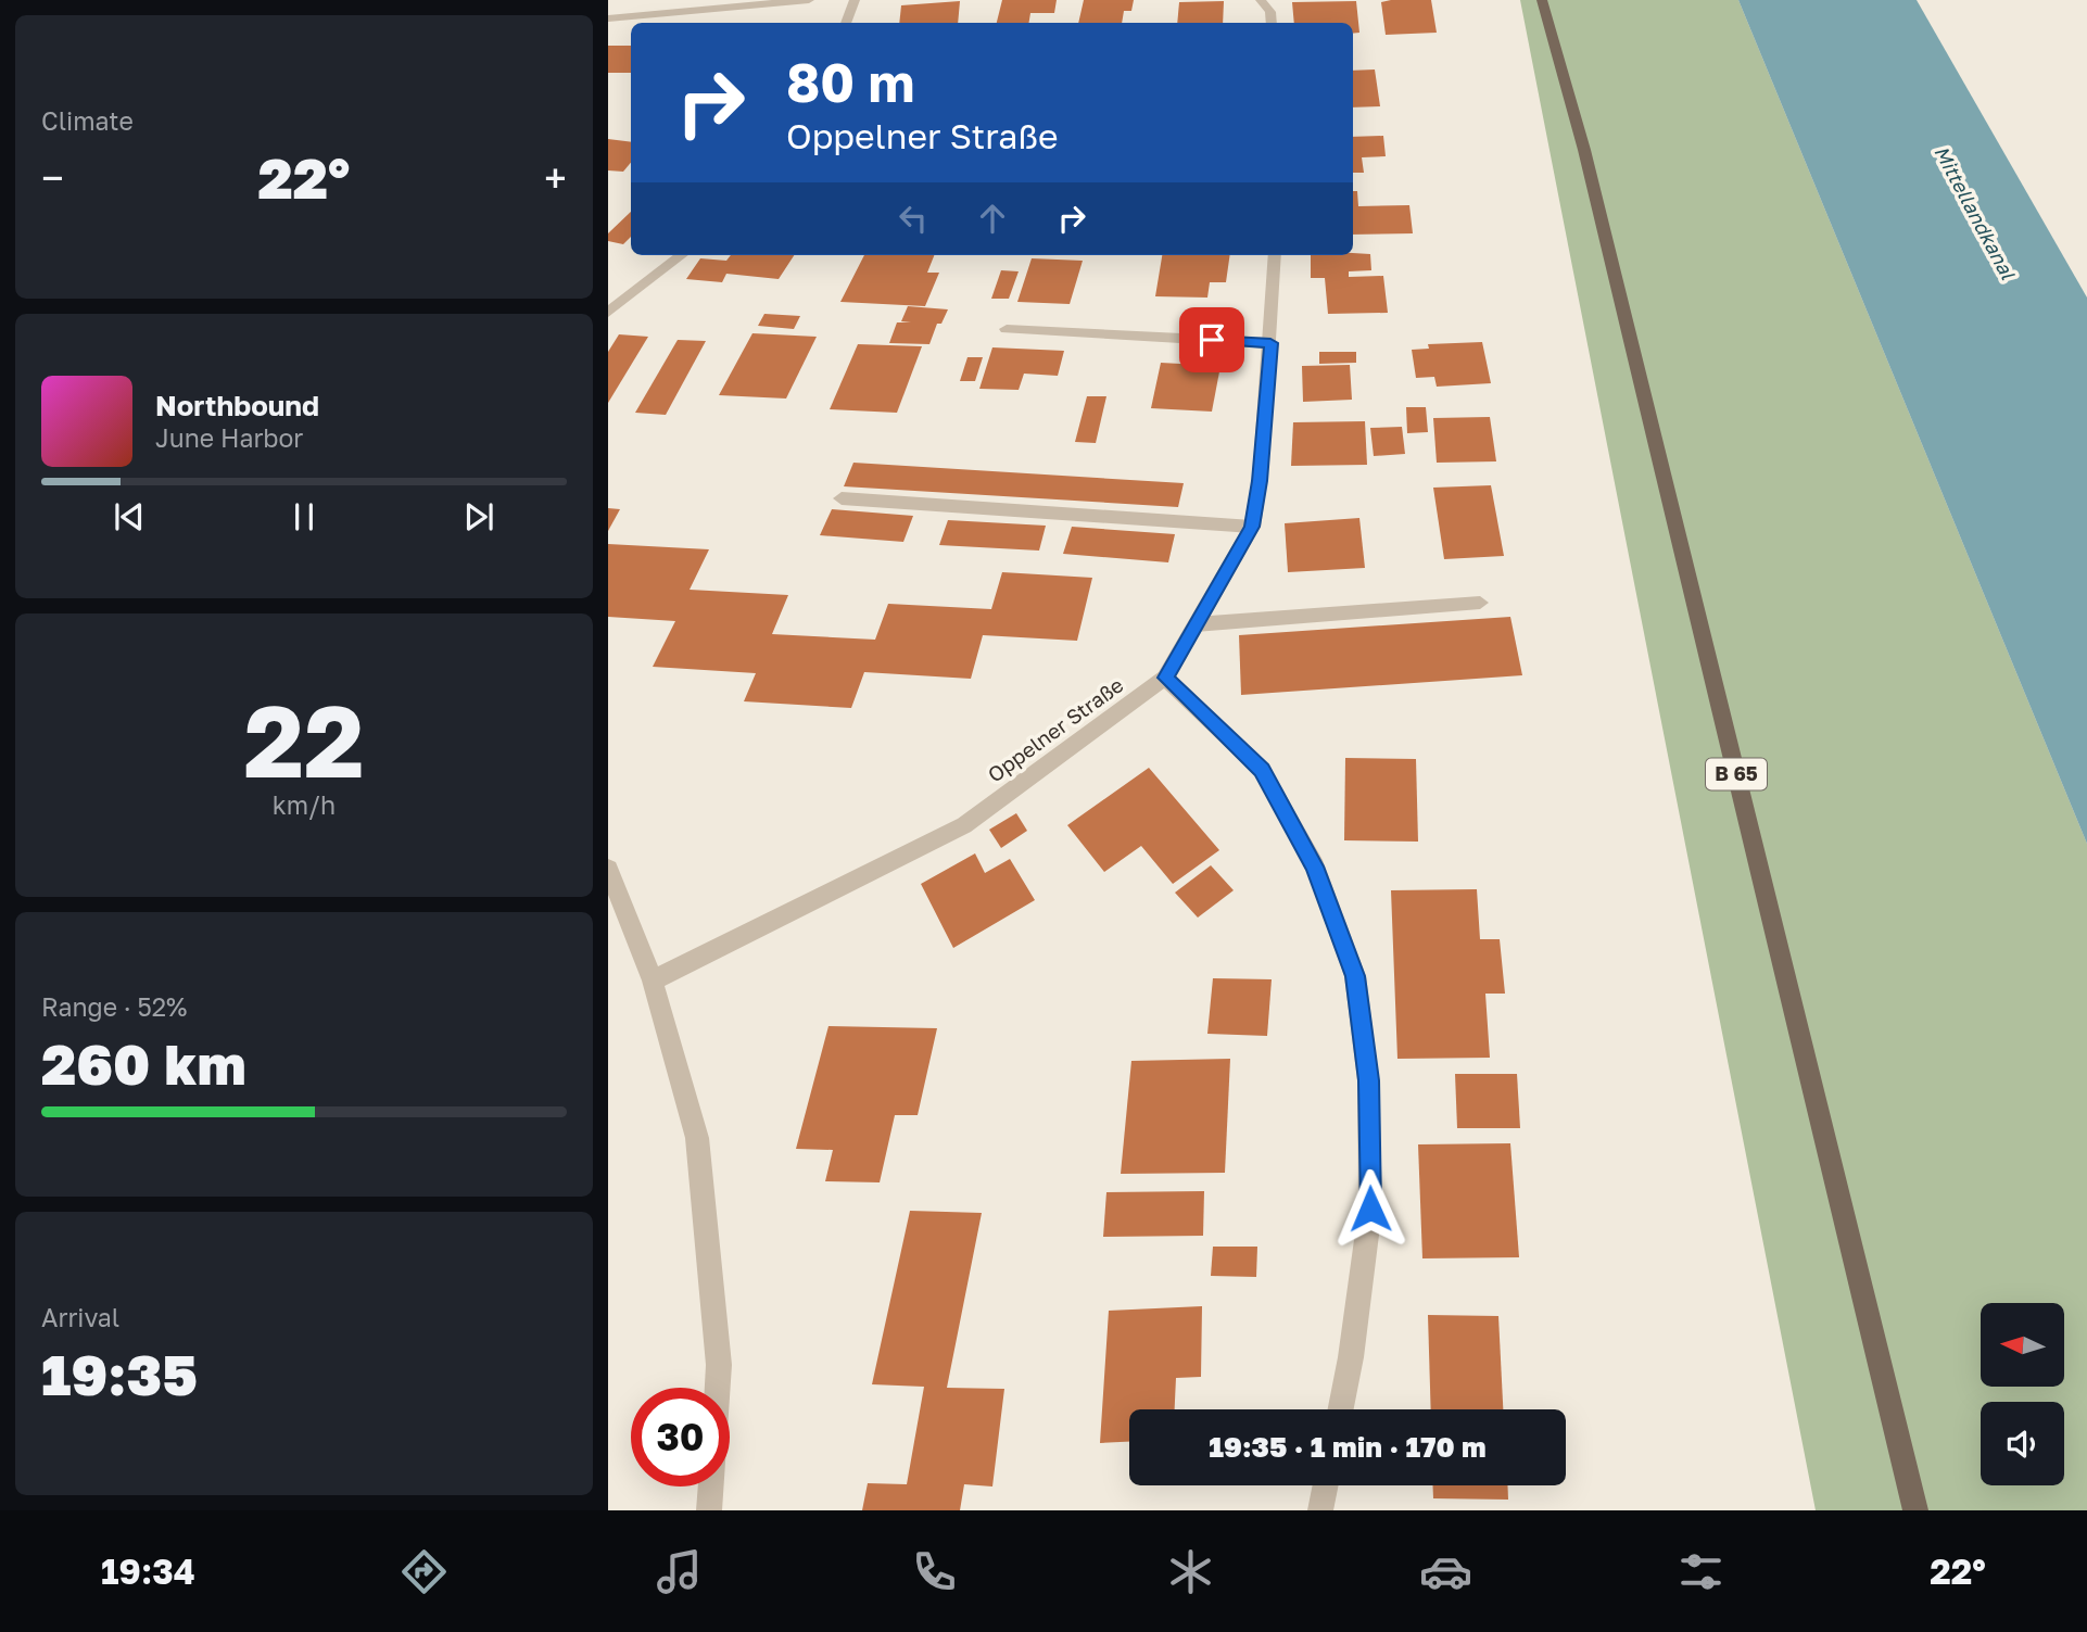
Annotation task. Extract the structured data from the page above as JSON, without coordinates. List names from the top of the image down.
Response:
{
  "streets": {
    "main road": ["B 65"],
    "street": ["Oppelner Straße"]
  },
  "water": ["Mittellandkanal"],
  "north": "left",
  "page": {
    "tile": [
      "Climate",
      ["22", "km/h"],
      ["Range · 52%", "260 km"],
      ["Arrival", "19:35"]
    ],
    "turn": ["80 m", "Oppelner Straße"],
    "heat": ["−", "22°", "+"],
    "song": ["Northbound", "June Harbor"],
    "limit": "30",
    "trip": "19:35 · 1 min · 170 m",
    "tabs": ["19:34", "22°"]
  }
}
